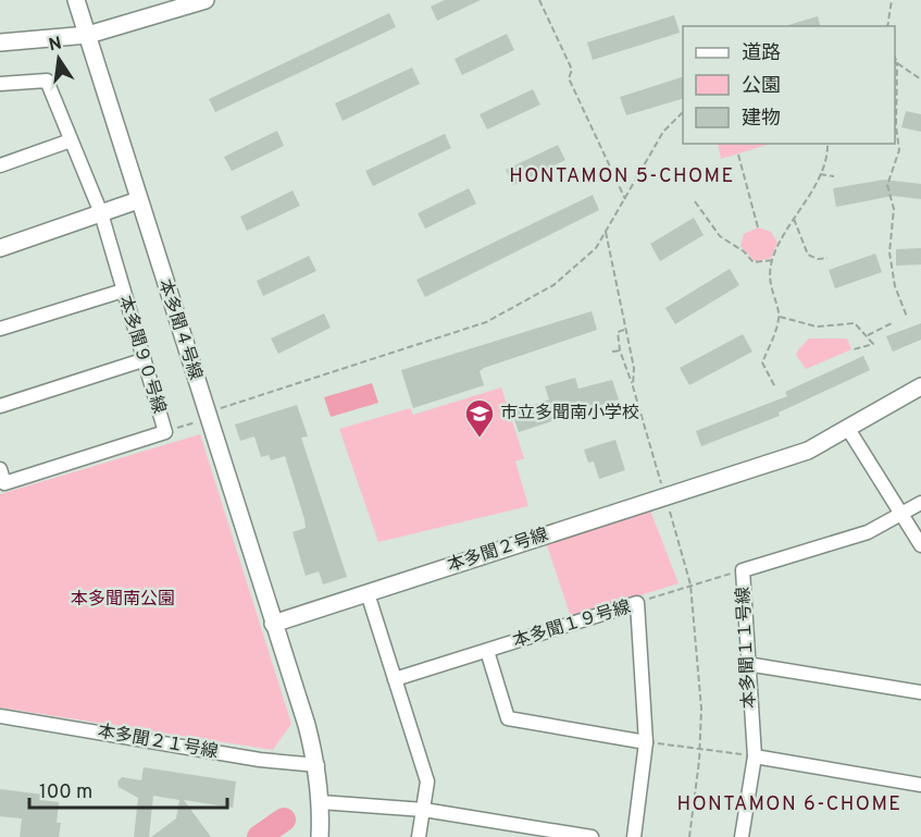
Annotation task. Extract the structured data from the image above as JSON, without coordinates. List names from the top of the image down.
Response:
{
  "streets": {
    "street": [
      "本多聞４号線",
      "本多聞９０号線",
      "本多聞２号線",
      "本多聞１９号線",
      "本多聞１１号線",
      "本多聞２１号線"
    ]
  },
  "crossings": [
    ["本多聞４号線", "本多聞２号線"]
  ],
  "districts": ["HONTAMON 5-CHOME", "HONTAMON 6-CHOME"],
  "parks": ["本多聞南公園"],
  "places": {
    "school or university": ["市立多聞南小学校"]
  },
  "legend": ["道路", "公園", "建物"],
  "scale_bar": "100 m",
  "north": "top"
}
